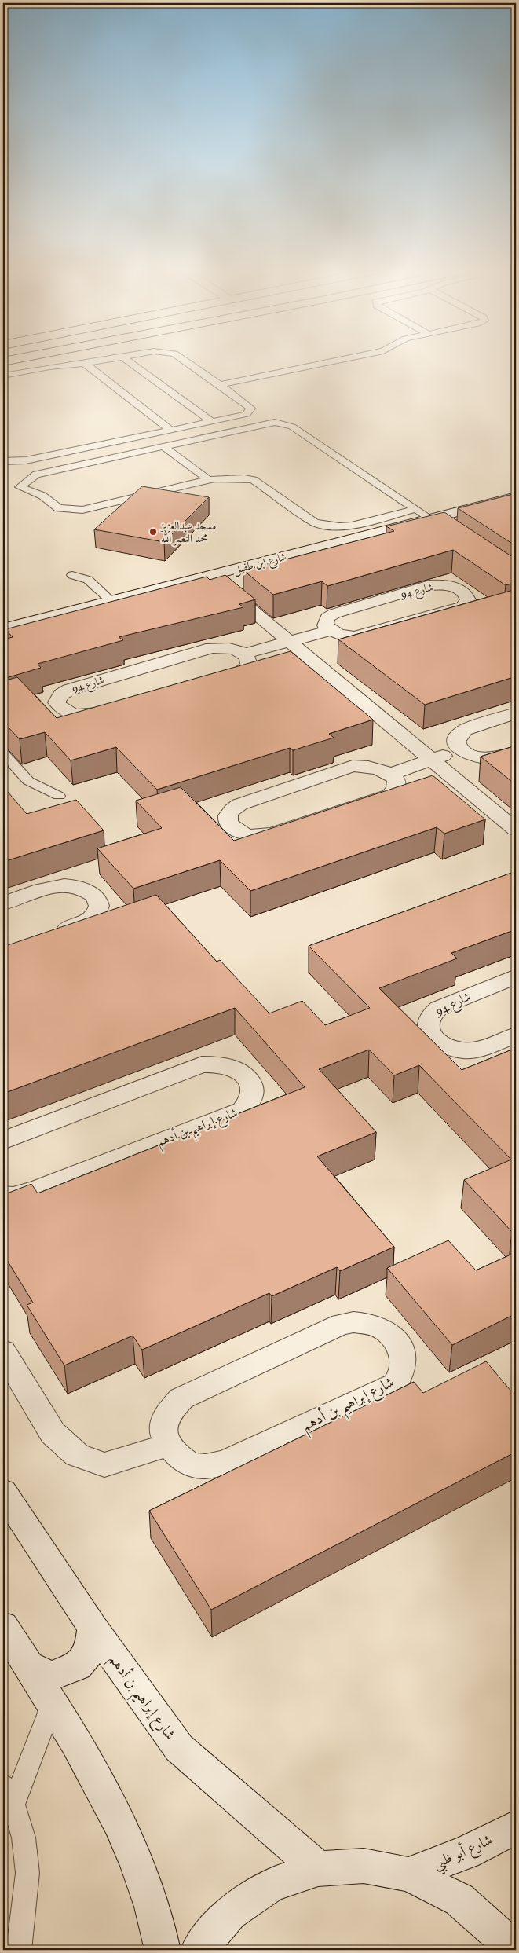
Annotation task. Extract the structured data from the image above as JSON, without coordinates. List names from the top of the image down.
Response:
{
  "streets": {
    "street": [
      "شارع ابن طفيل",
      "شارع 94",
      "شارع إبراهيم بن أدهم",
      "شارع أبو ظبي"
    ]
  },
  "places": ["مسجد عبدالعزيز محمد النصر الله"]
}
